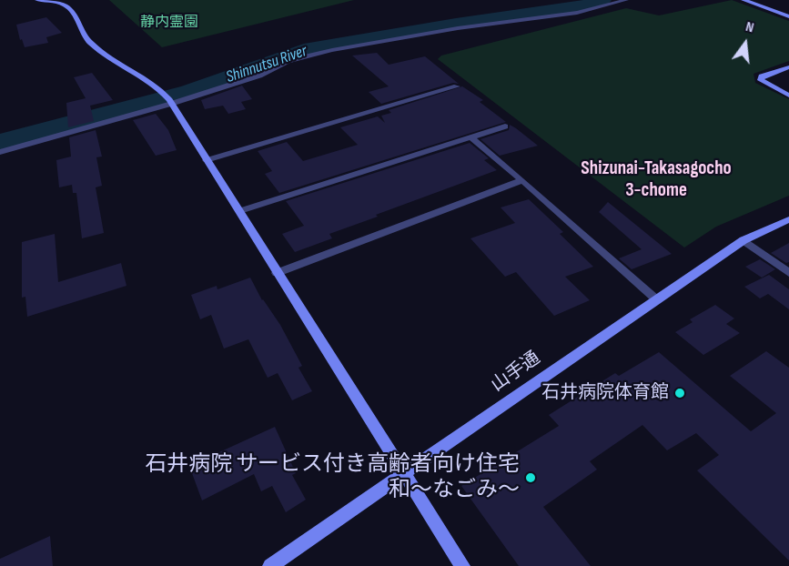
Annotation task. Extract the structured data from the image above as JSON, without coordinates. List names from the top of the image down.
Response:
{
  "streets": {
    "street": ["山手通"]
  },
  "districts": ["Shizunai-Takasagocho 3-chome"],
  "water": ["Shinnutsu River"],
  "parks": ["静内霊園"],
  "places": ["石井病院体育館", "石井病院 サービス付き高齢者向け住宅 和～なごみ～"],
  "north": "top"
}
